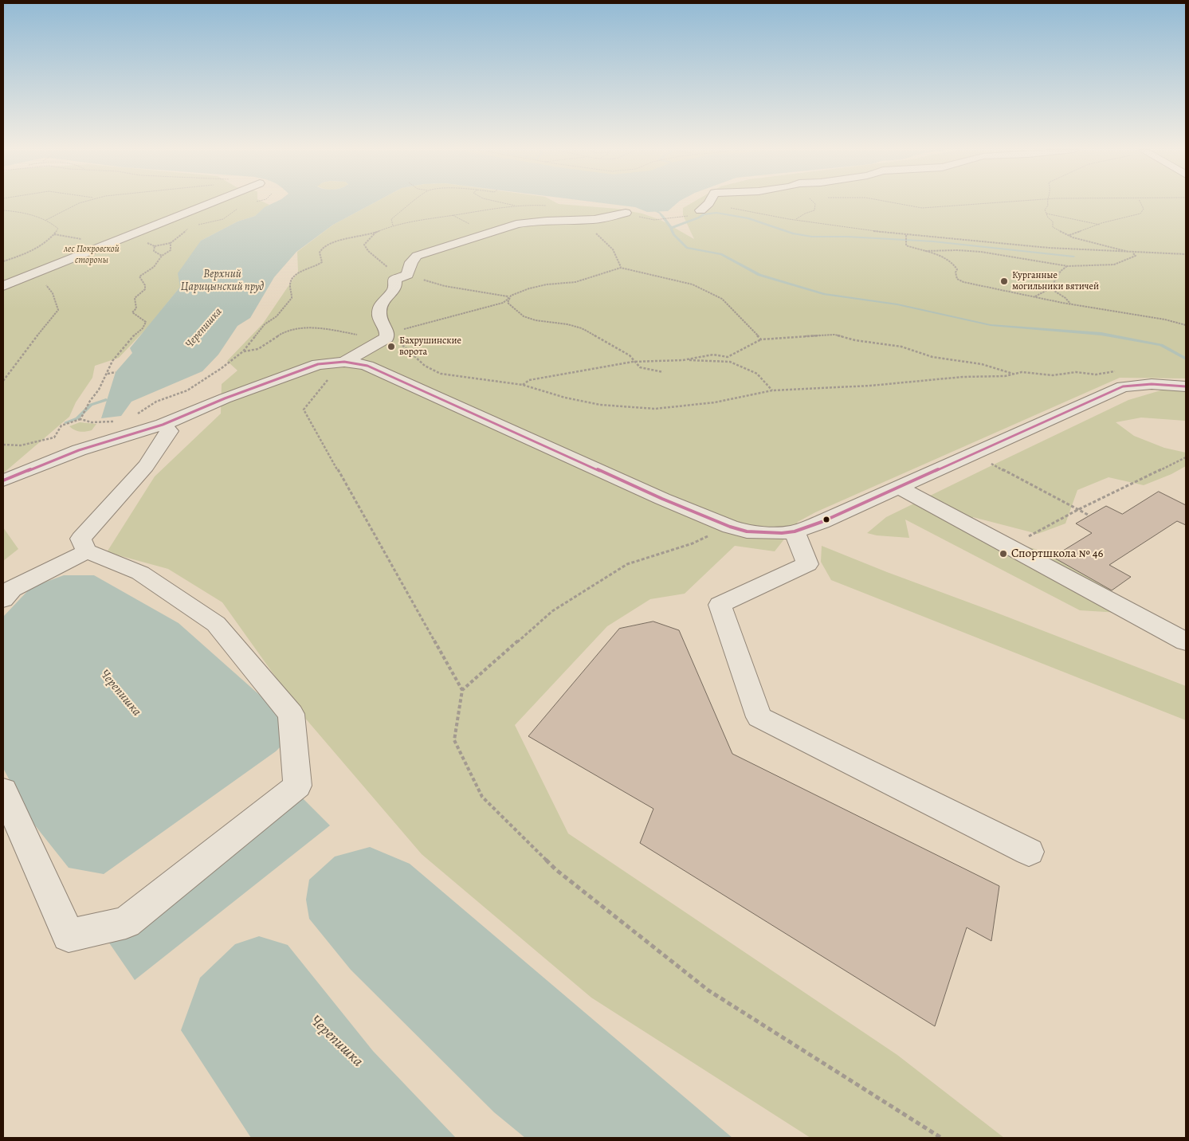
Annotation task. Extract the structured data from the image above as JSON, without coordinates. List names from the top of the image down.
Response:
{
  "water": ["Верхний Царицынский пруд", "Черепишка"],
  "parks": ["лес Покровской стороны"],
  "places": ["Курганные могильники вятичей", "Бахрушинские ворота", "Спортшкола № 46"]
}
